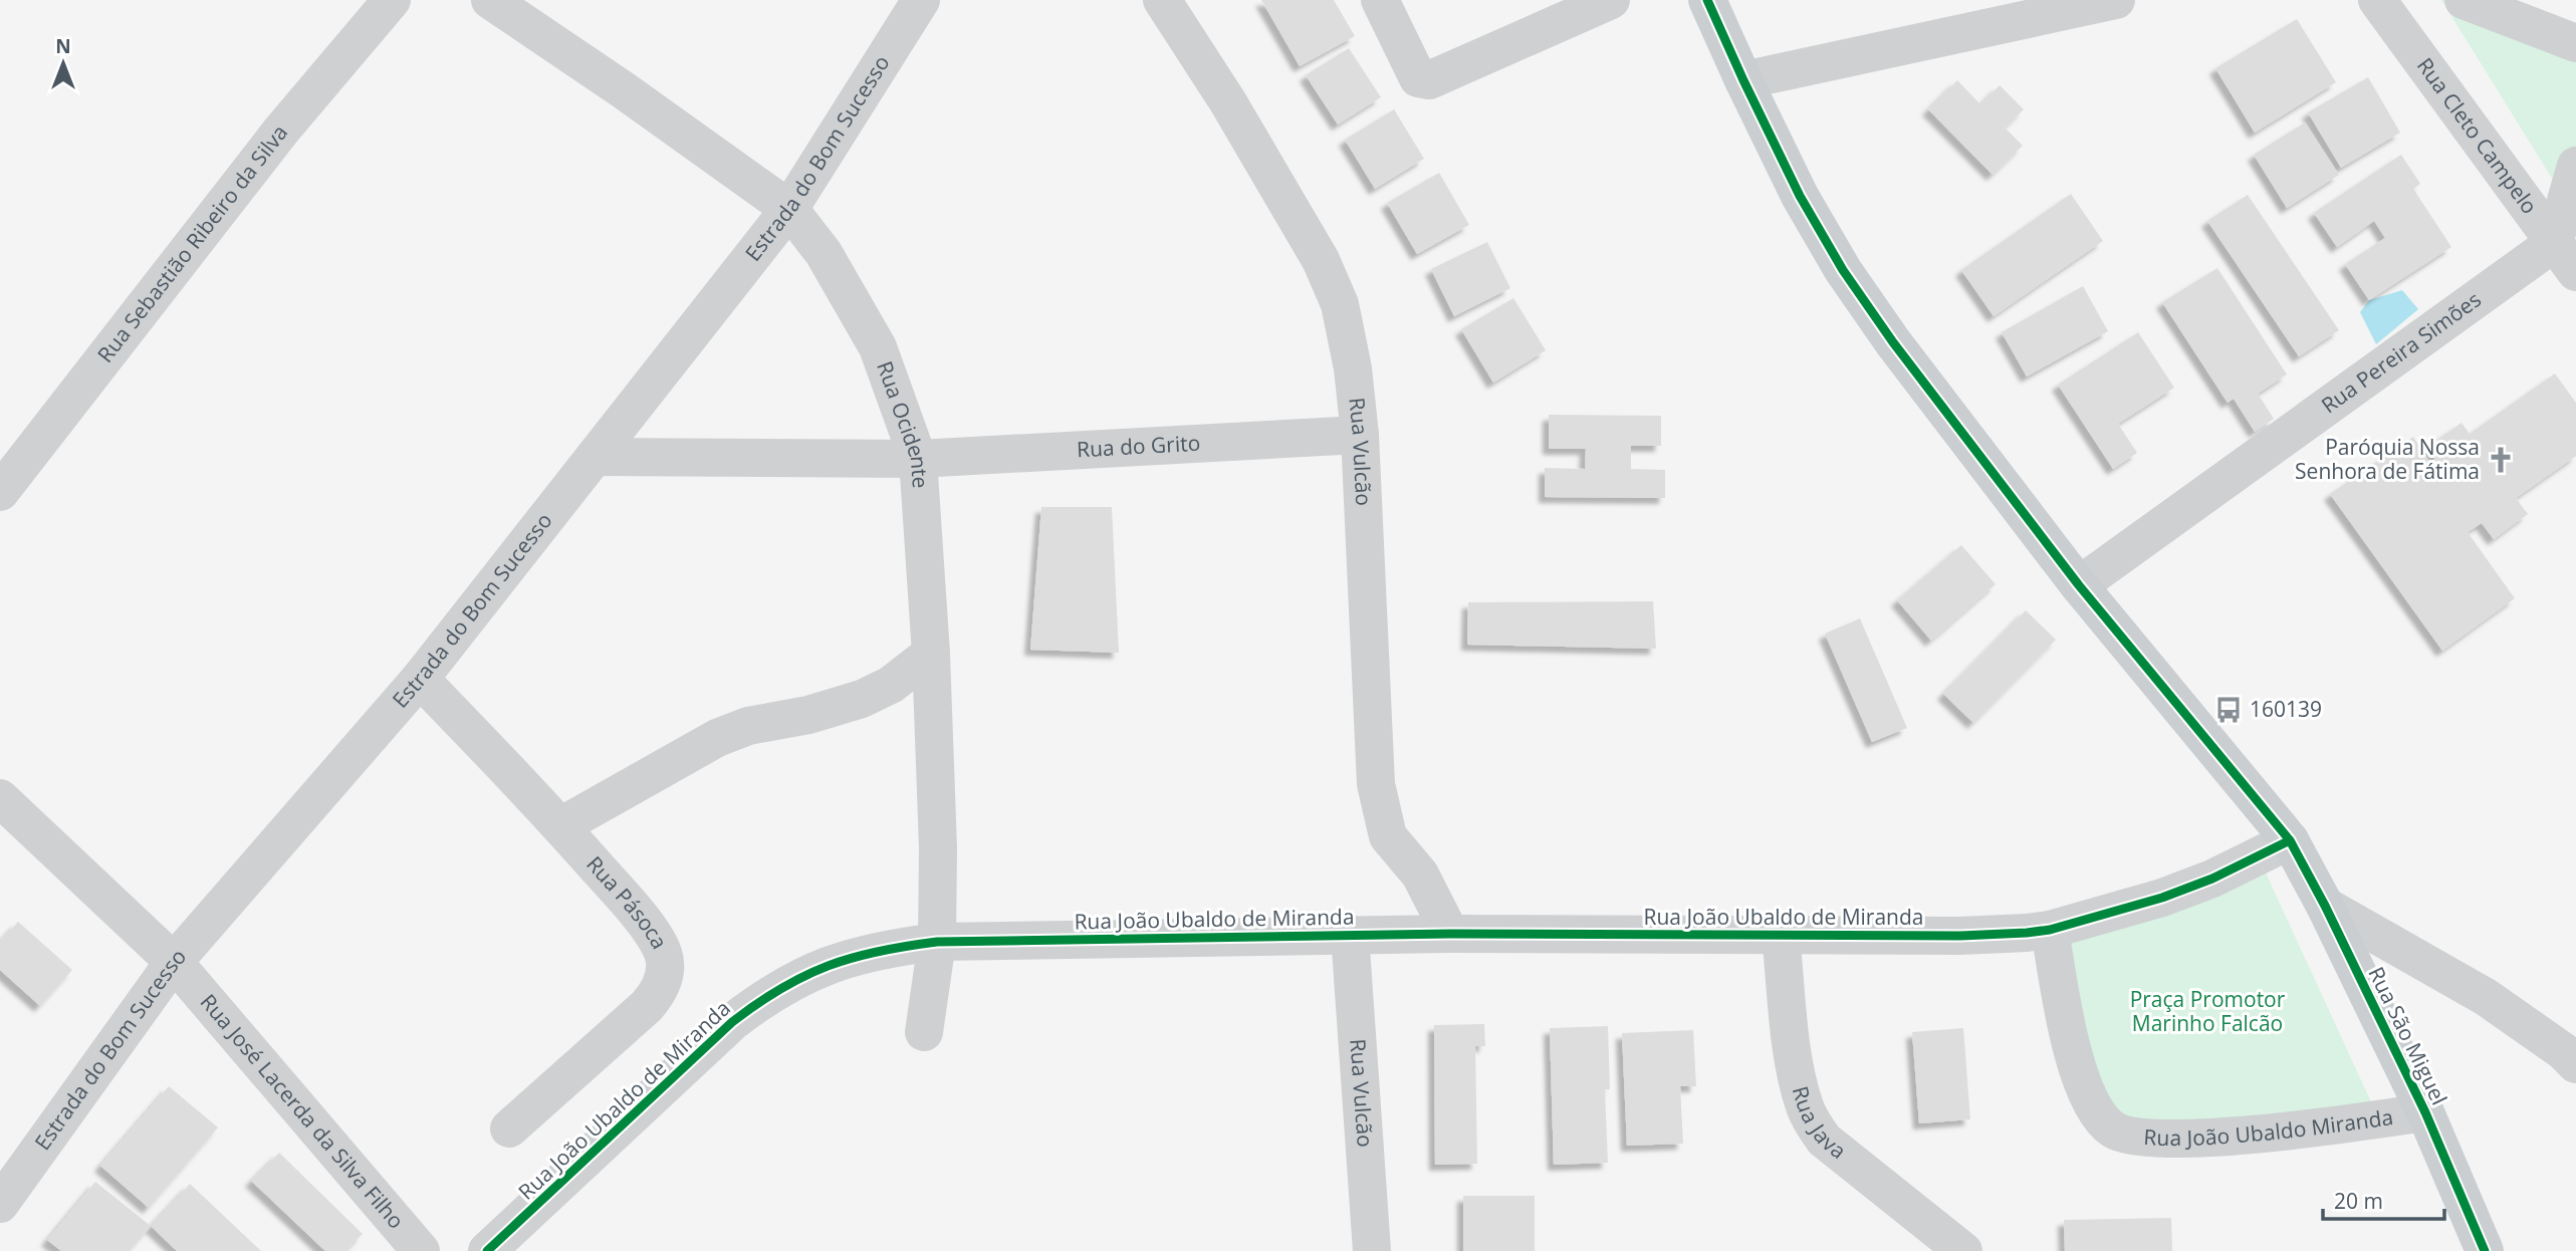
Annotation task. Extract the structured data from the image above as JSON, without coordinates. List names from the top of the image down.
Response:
{
  "streets": {
    "main road": ["Rua São Miguel"],
    "street": [
      "Rua Cleto Campelo",
      "Estrada do Bom Sucesso",
      "Rua Sebastião Ribeiro da Silva",
      "Rua Pereira Simões",
      "Rua Ocidente",
      "Rua do Grito",
      "Rua Vulcão",
      "Rua Pásoca",
      "Rua João Ubaldo de Miranda",
      "Rua José Lacerda da Silva Filho",
      "Rua Java",
      "Rua João Ubaldo Miranda"
    ]
  },
  "crossings": [
    ["Rua Cleto Campelo", "Rua Pereira Simões"],
    ["Estrada do Bom Sucesso", "Rua Ocidente"],
    ["Estrada do Bom Sucesso", "Rua do Grito"],
    ["Estrada do Bom Sucesso", "Rua Pásoca"],
    ["Estrada do Bom Sucesso", "Rua José Lacerda da Silva Filho"],
    ["Rua Pereira Simões", "Rua São Miguel"],
    ["Rua Ocidente", "Rua do Grito"],
    ["Rua Ocidente", "Rua João Ubaldo de Miranda"],
    ["Rua do Grito", "Rua Vulcão"],
    ["Rua Vulcão", "Rua João Ubaldo de Miranda"],
    ["Rua João Ubaldo de Miranda", "Rua Java"],
    ["Rua João Ubaldo de Miranda", "Rua João Ubaldo Miranda"],
    ["Rua São Miguel", "Rua João Ubaldo Miranda"]
  ],
  "parks": ["Praça Promotor Marinho Falcão"],
  "places": {
    "church": ["Paróquia Nossa Senhora de Fátima"],
    "bus stop": ["160139"]
  },
  "scale_bar": "20 m",
  "north": "top"
}
